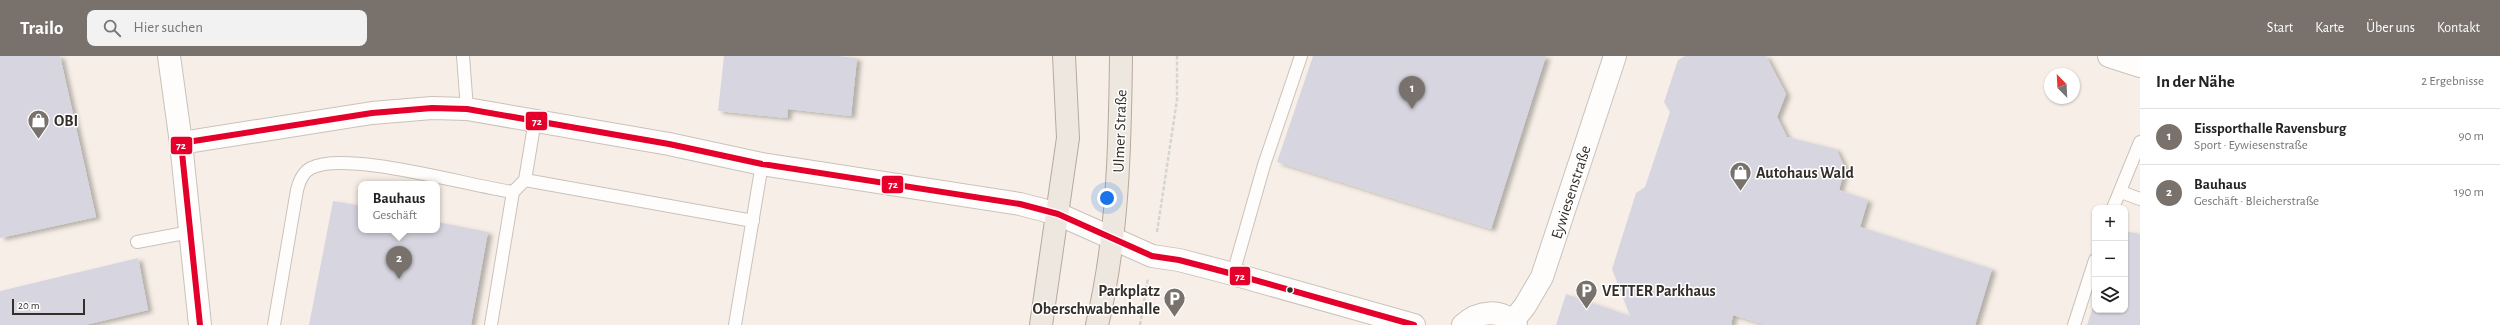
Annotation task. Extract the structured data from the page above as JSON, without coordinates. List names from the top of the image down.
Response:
{
  "streets": {
    "main road": ["Ulmer Straße"],
    "street": ["Eywiesenstraße"]
  },
  "places": {
    "shop": ["OBI", "Autohaus Wald"],
    "parking": ["VETTER Parkhaus", "Parkplatz Oberschwabenhalle"]
  },
  "lines": ["transit line 72"],
  "scale_bar": "20 m",
  "north": "top left",
  "page": {
    "header": "Trailo",
    "search": "Hier suchen",
    "nav": [
      "Start",
      "Karte",
      "Über uns",
      "Kontakt"
    ],
    "heading": ["In der Nähe", "2 Ergebnisse"],
    "pins": ["1", "2"],
    "list": [
      {
        "mark": "1",
        "name": "Eissporthalle Ravensburg",
        "note": "Sport · Eywiesenstraße",
        "value": "90 m"
      },
      {
        "mark": "2",
        "name": "Bauhaus",
        "note": "Geschäft · Bleicherstraße",
        "value": "190 m"
      }
    ],
    "popup": ["Bauhaus", "Geschäft"],
    "map_buttons": ["+", "−"],
    "scale": "20 m"
  }
}
